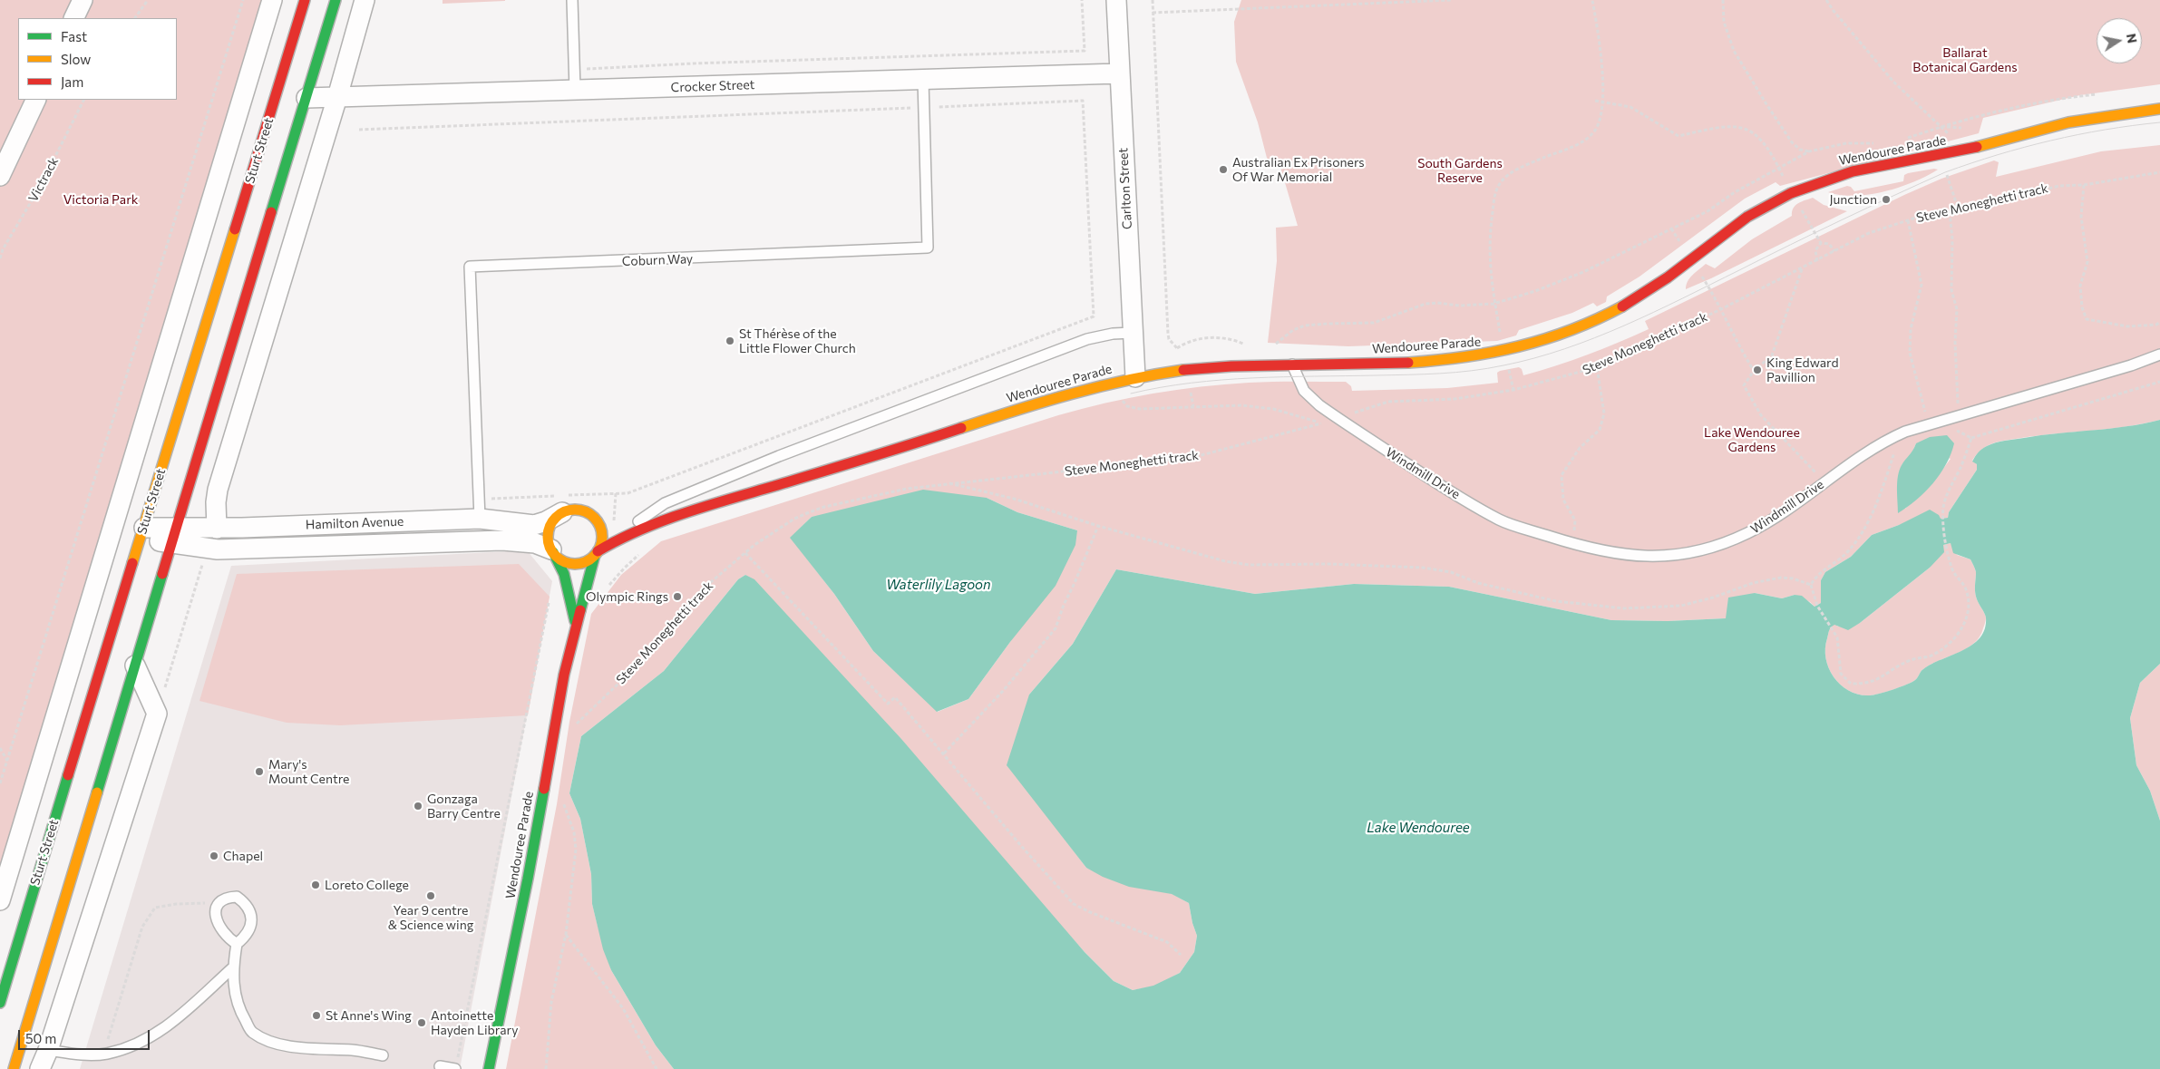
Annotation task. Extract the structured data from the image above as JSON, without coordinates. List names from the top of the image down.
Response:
{
  "streets": {
    "street": [
      "Crocker Street",
      "Sturt Street",
      "Wendouree Parade",
      "Carlton Street",
      "Hamilton Avenue"
    ],
    "lane": ["Coburn Way", "Windmill Drive"],
    "path": ["Victrack", "Steve Moneghetti track"]
  },
  "crossings": [
    ["Crocker Street", "Carlton Street"],
    ["Crocker Street", "Coburn Way"],
    ["Sturt Street", "Hamilton Avenue"],
    ["Wendouree Parade", "Carlton Street"],
    ["Wendouree Parade", "Windmill Drive"],
    ["Wendouree Parade", "Hamilton Avenue"],
    ["Steve Moneghetti track", "Windmill Drive"],
    ["Coburn Way", "Hamilton Avenue"]
  ],
  "water": ["Waterlily Lagoon", "Lake Wendouree"],
  "parks": [
    "Ballarat Botanical Gardens",
    "South Gardens Reserve",
    "Victoria Park",
    "Lake Wendouree Gardens"
  ],
  "places": [
    "Australian Ex Prisoners Of War Memorial",
    "Junction",
    "St Thérèse of the Little Flower Church",
    "King Edward Pavillion",
    "Olympic Rings",
    "Mary's Mount Centre",
    "Gonzaga Barry Centre",
    "Chapel",
    "Loreto College",
    "Year 9 centre & Science wing",
    "St Anne's Wing",
    "Antoinette Hayden Library"
  ],
  "legend": ["Fast", "Slow", "Jam"],
  "scale_bar": "50 m",
  "north": "right"
}
